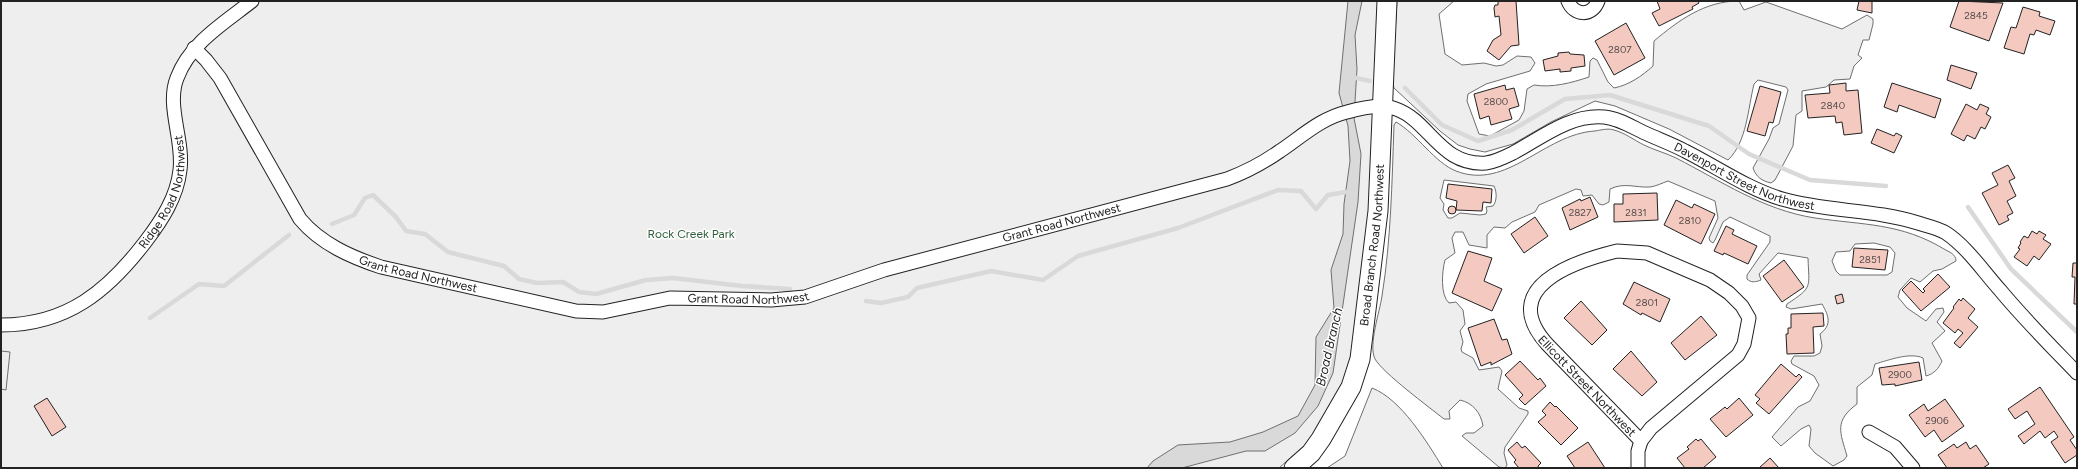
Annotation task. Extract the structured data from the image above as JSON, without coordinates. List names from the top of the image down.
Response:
{
  "streets": {
    "main road": ["Broad Branch Road Northwest"],
    "street": [
      "Davenport Street Northwest",
      "Ridge Road Northwest",
      "Grant Road Northwest",
      "Ellicott Street Northwest"
    ]
  },
  "crossings": [
    ["Davenport Street Northwest", "Grant Road Northwest"],
    ["Davenport Street Northwest", "Broad Branch Road Northwest"],
    ["Ridge Road Northwest", "Grant Road Northwest"],
    ["Grant Road Northwest", "Broad Branch Road Northwest"]
  ],
  "water": ["Broad Branch"],
  "parks": ["Rock Creek Park"],
  "house_numbers": [
    "2845",
    "2807",
    "2800",
    "2840",
    "2827",
    "2831",
    "2810",
    "2851",
    "2801",
    "2900",
    "2906"
  ]
}
